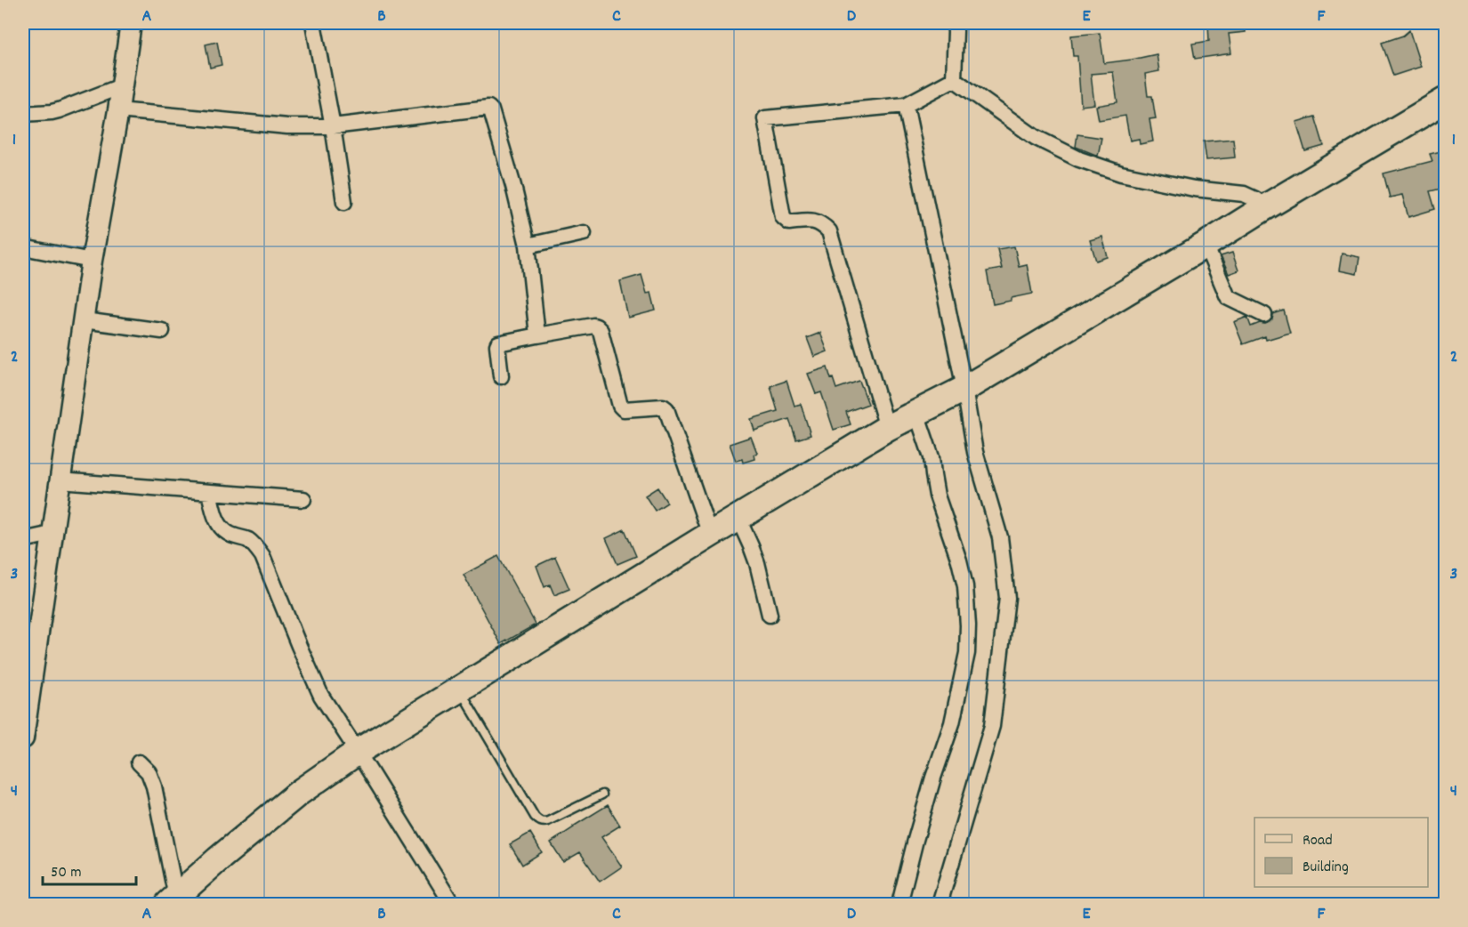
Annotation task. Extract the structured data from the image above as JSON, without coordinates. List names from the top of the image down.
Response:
{
  "legend": ["Road", "Building"],
  "scale_bar": "50 m",
  "grid": {
    "columns": [
      "A",
      "B",
      "C",
      "D",
      "E",
      "F"
    ],
    "rows": [
      "1",
      "2",
      "3",
      "4"
    ]
  }
}
